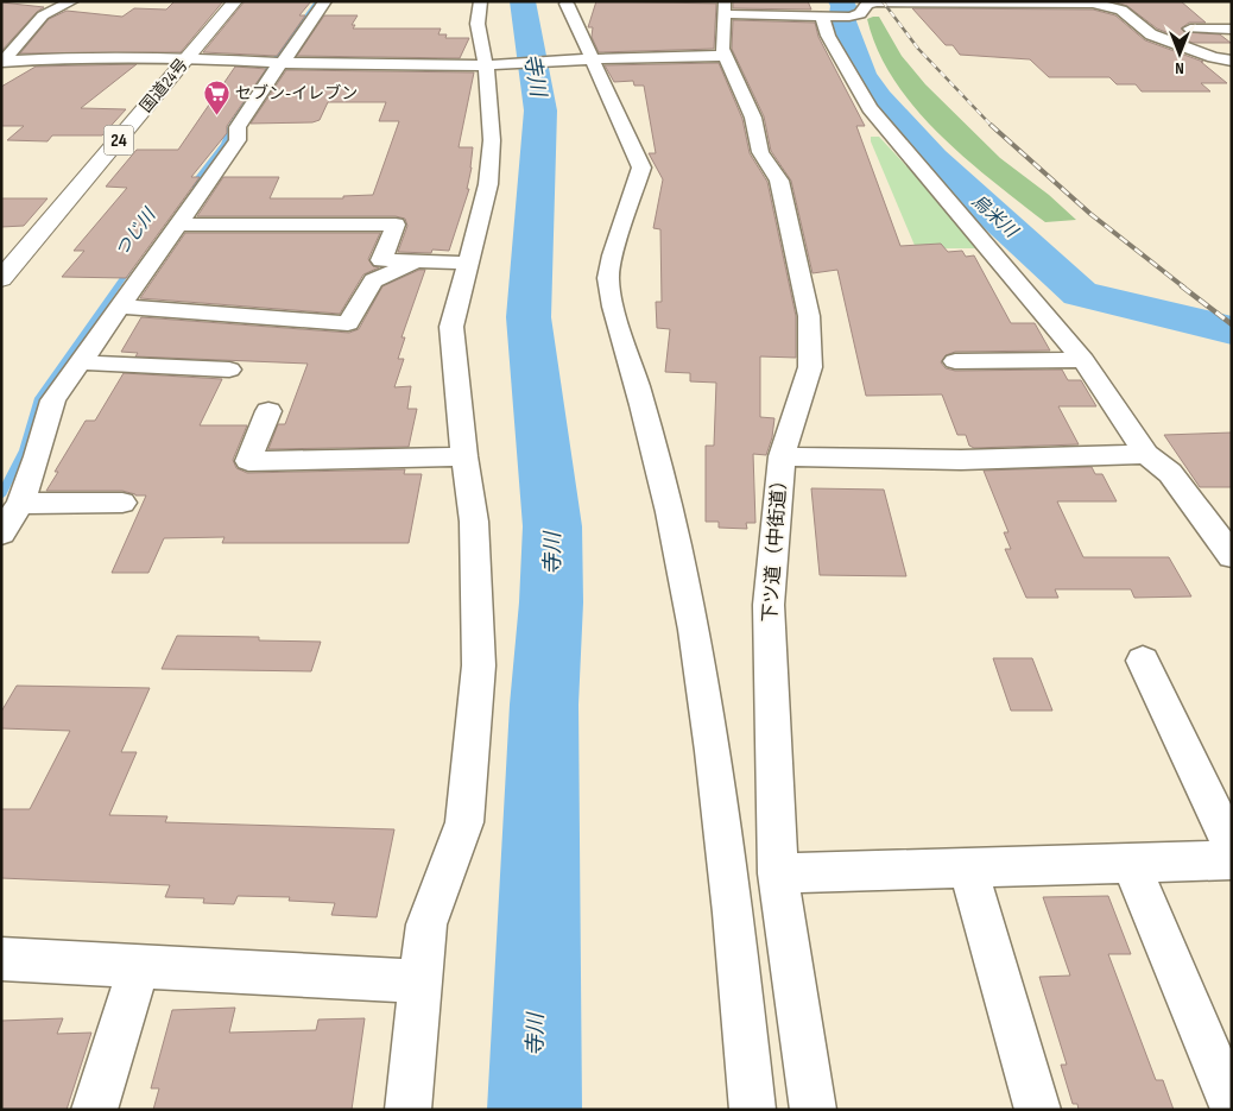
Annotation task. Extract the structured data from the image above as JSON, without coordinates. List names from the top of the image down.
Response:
{
  "streets": {
    "highway": ["国道24号", "24"],
    "street": ["下ツ道（中街道）"]
  },
  "water": ["寺川", "烏米川", "つじ川"],
  "places": {
    "supermarket": ["セブン-イレブン"]
  },
  "north": "bottom"
}
